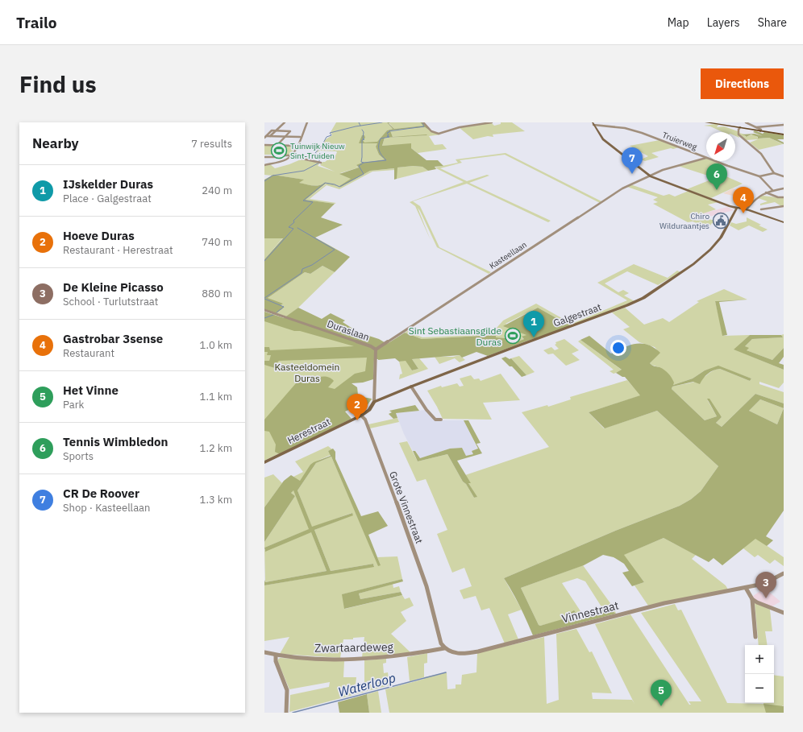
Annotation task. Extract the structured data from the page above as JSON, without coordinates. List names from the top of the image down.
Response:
{
  "streets": {
    "street": [
      "Truierweg",
      "Kasteellaan",
      "Galgestraat",
      "Duraslaan",
      "Herestraat",
      "Grote Vinnestraat",
      "Vinnestraat",
      "Zwartaardeweg"
    ]
  },
  "crossings": [
    ["Truierweg", "Kasteellaan"],
    ["Kasteellaan", "Duraslaan"],
    ["Galgestraat", "Duraslaan"],
    ["Galgestraat", "Herestraat"],
    ["Galgestraat", "Grote Vinnestraat"],
    ["Herestraat", "Grote Vinnestraat"],
    ["Grote Vinnestraat", "Vinnestraat"],
    ["Grote Vinnestraat", "Zwartaardeweg"],
    ["Vinnestraat", "Zwartaardeweg"]
  ],
  "water": ["Waterloop"],
  "parks": ["Kasteeldomein Duras"],
  "places": {
    "sports": ["Tuinwijk Nieuw Sint-Truiden", "Sint Sebastiaansgilde Duras"],
    "public building": ["Chiro Wilduraantjes"]
  },
  "north": "bottom left",
  "page": {
    "header": "Trailo",
    "nav": ["Map", "Layers", "Share"],
    "buttons": "Directions",
    "title": "Find us",
    "heading": ["Nearby", "7 results"],
    "pins": [
      "7",
      "6",
      "4",
      "1",
      "2",
      "3",
      "5"
    ],
    "list": [
      {
        "mark": "1",
        "name": "IJskelder Duras",
        "note": "Place · Galgestraat",
        "value": "240 m"
      },
      {
        "mark": "2",
        "name": "Hoeve Duras",
        "note": "Restaurant · Herestraat",
        "value": "740 m"
      },
      {
        "mark": "3",
        "name": "De Kleine Picasso",
        "note": "School · Turlutstraat",
        "value": "880 m"
      },
      {
        "mark": "4",
        "name": "Gastrobar 3sense",
        "note": "Restaurant",
        "value": "1.0 km"
      },
      {
        "mark": "5",
        "name": "Het Vinne",
        "note": "Park",
        "value": "1.1 km"
      },
      {
        "mark": "6",
        "name": "Tennis Wimbledon",
        "note": "Sports",
        "value": "1.2 km"
      },
      {
        "mark": "7",
        "name": "CR De Roover",
        "note": "Shop · Kasteellaan",
        "value": "1.3 km"
      }
    ],
    "map_buttons": ["+", "−"]
  }
}
